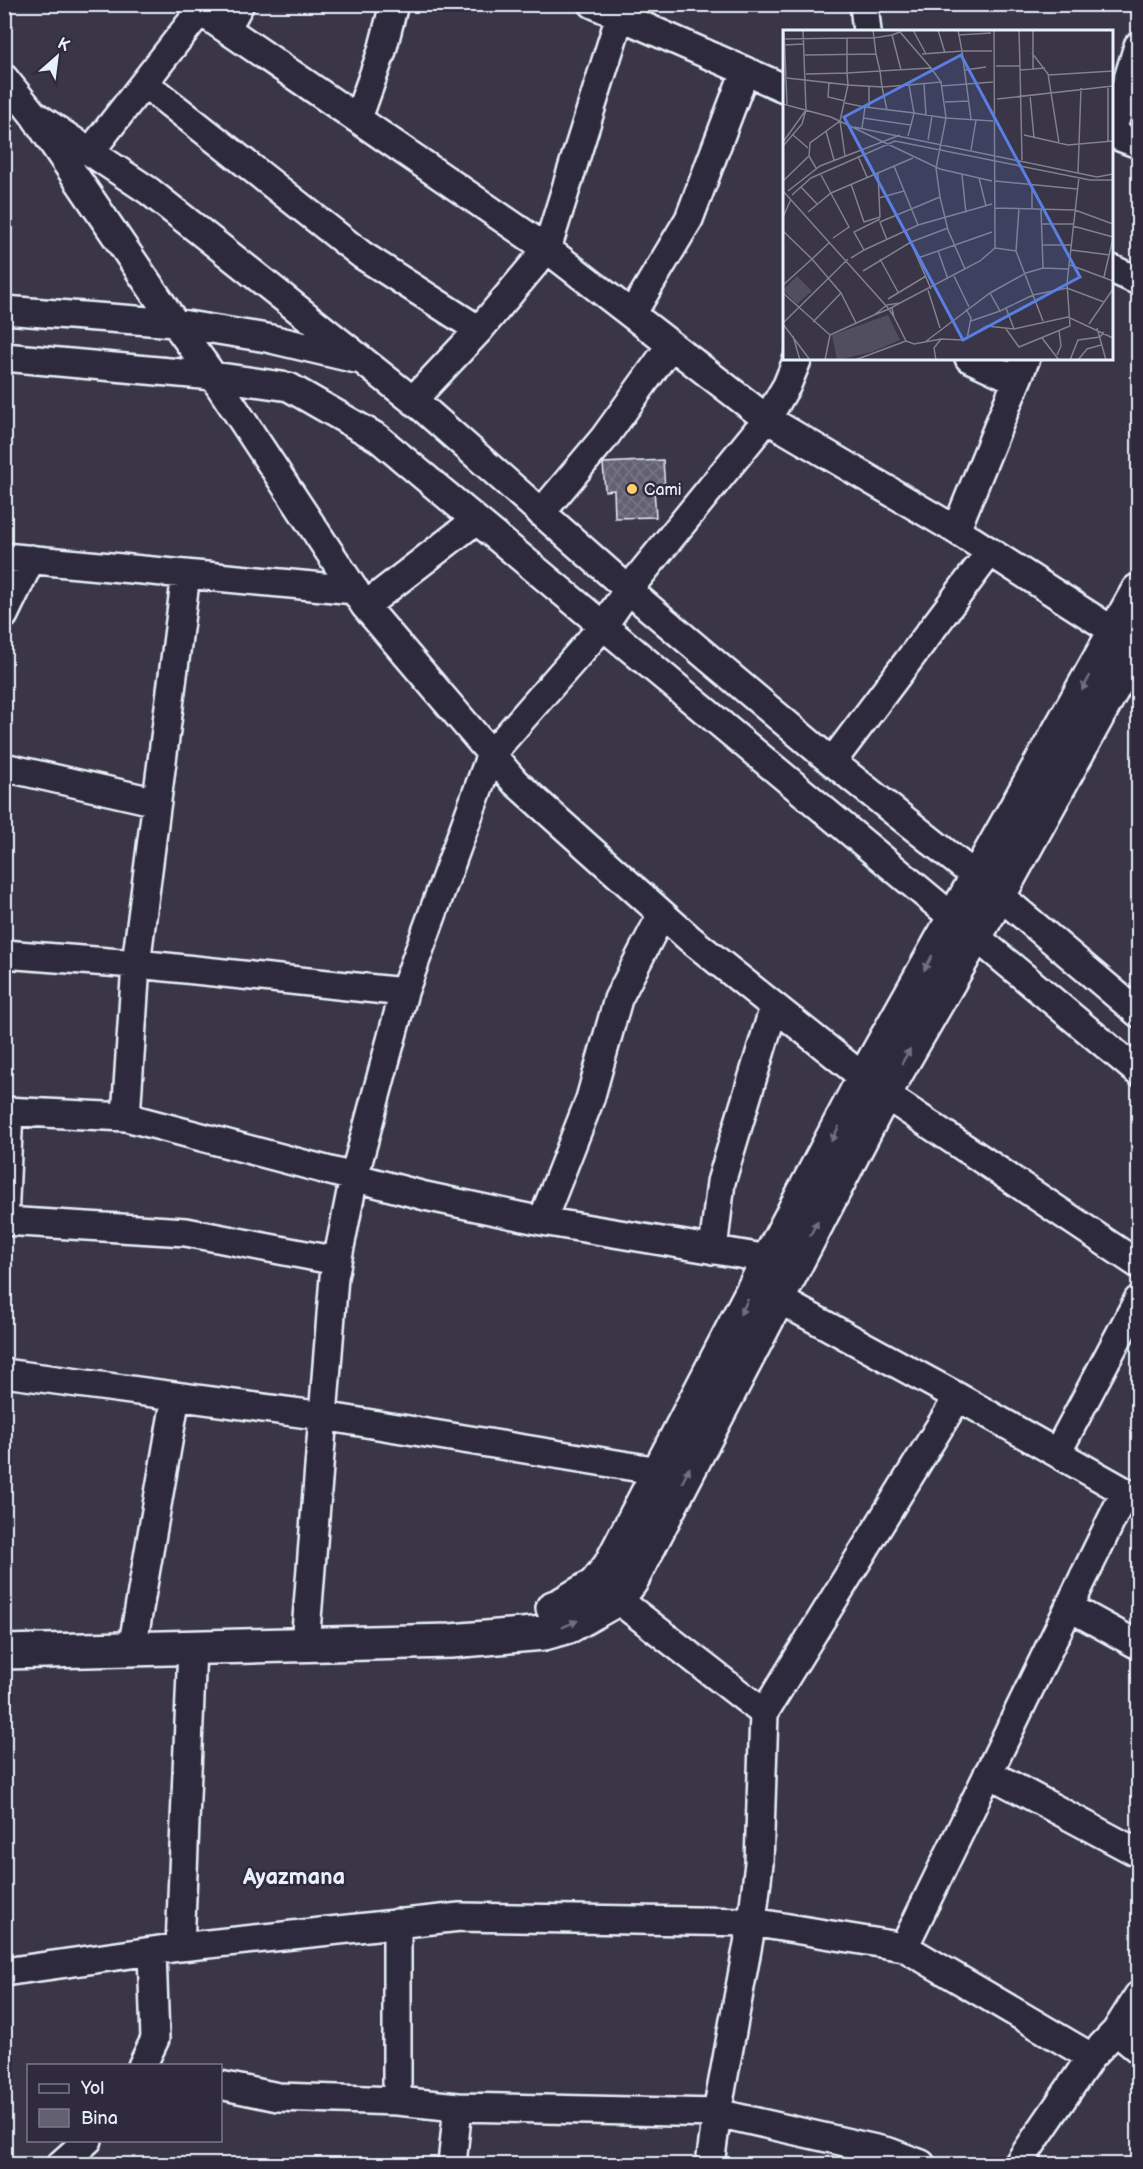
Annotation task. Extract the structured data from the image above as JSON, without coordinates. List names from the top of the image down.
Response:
{
  "districts": ["Ayazmana"],
  "places": ["Cami"],
  "legend": ["Yol", "Bina"],
  "north": "top right"
}
